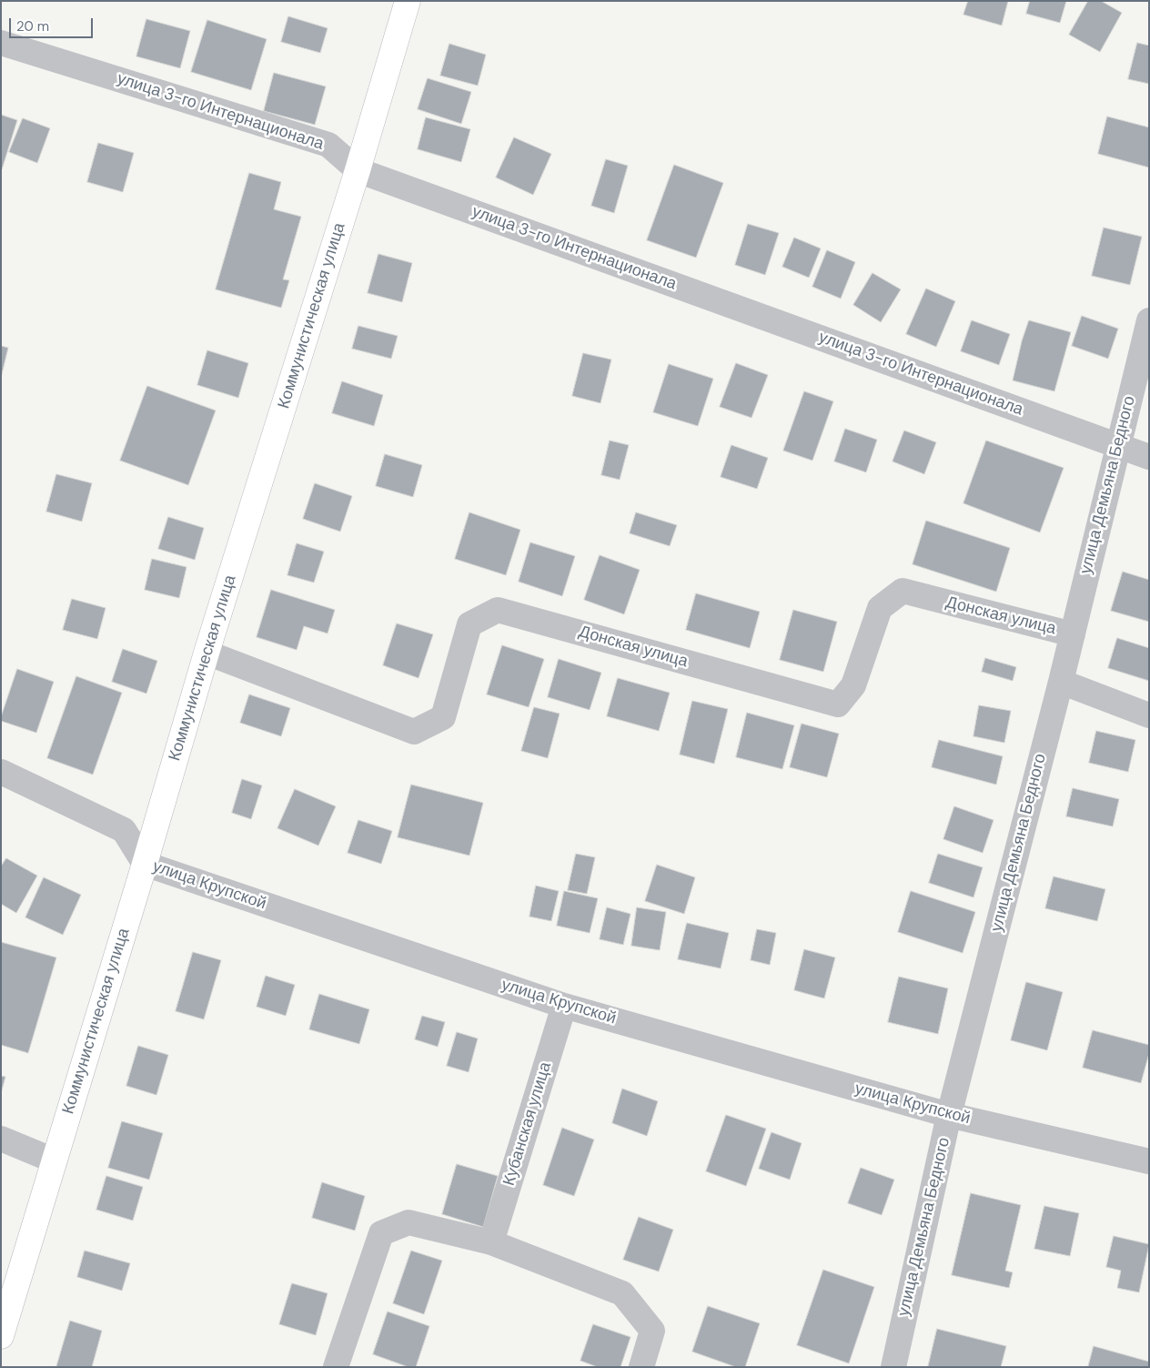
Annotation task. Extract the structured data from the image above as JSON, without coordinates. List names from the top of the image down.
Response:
{
  "streets": {
    "main road": ["Коммунистическая улица"],
    "street": [
      "улица 3-го Интернационала",
      "улица Демьяна Бедного",
      "Донская улица",
      "улица Крупской",
      "Кубанская улица"
    ]
  },
  "crossings": [
    ["улица 3-го Интернационала", "Коммунистическая улица"],
    ["улица 3-го Интернационала", "улица Демьяна Бедного"],
    ["Коммунистическая улица", "Донская улица"],
    ["Коммунистическая улица", "улица Крупской"],
    ["улица Демьяна Бедного", "Донская улица"],
    ["улица Демьяна Бедного", "улица Крупской"],
    ["улица Крупской", "Кубанская улица"]
  ],
  "scale_bar": "20 m"
}
